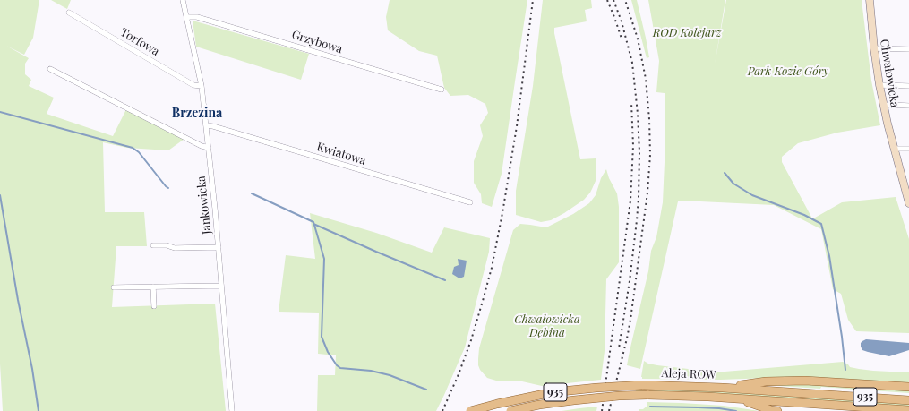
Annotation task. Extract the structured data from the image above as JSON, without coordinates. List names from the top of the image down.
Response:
{
  "streets": {
    "main road": ["Chwałowicka", "Aleja ROW", "935"],
    "street": [
      "Torfowa",
      "Grzybowa",
      "Kwiatowa",
      "Jankowicka"
    ]
  },
  "crossings": [
    ["Torfowa", "Jankowicka"],
    ["Grzybowa", "Jankowicka"],
    ["Kwiatowa", "Jankowicka"]
  ],
  "districts": ["Brzezina"],
  "parks": ["ROD Kolejarz", "Park Kozie Góry", "Chwałowicka Dębina"]
}
